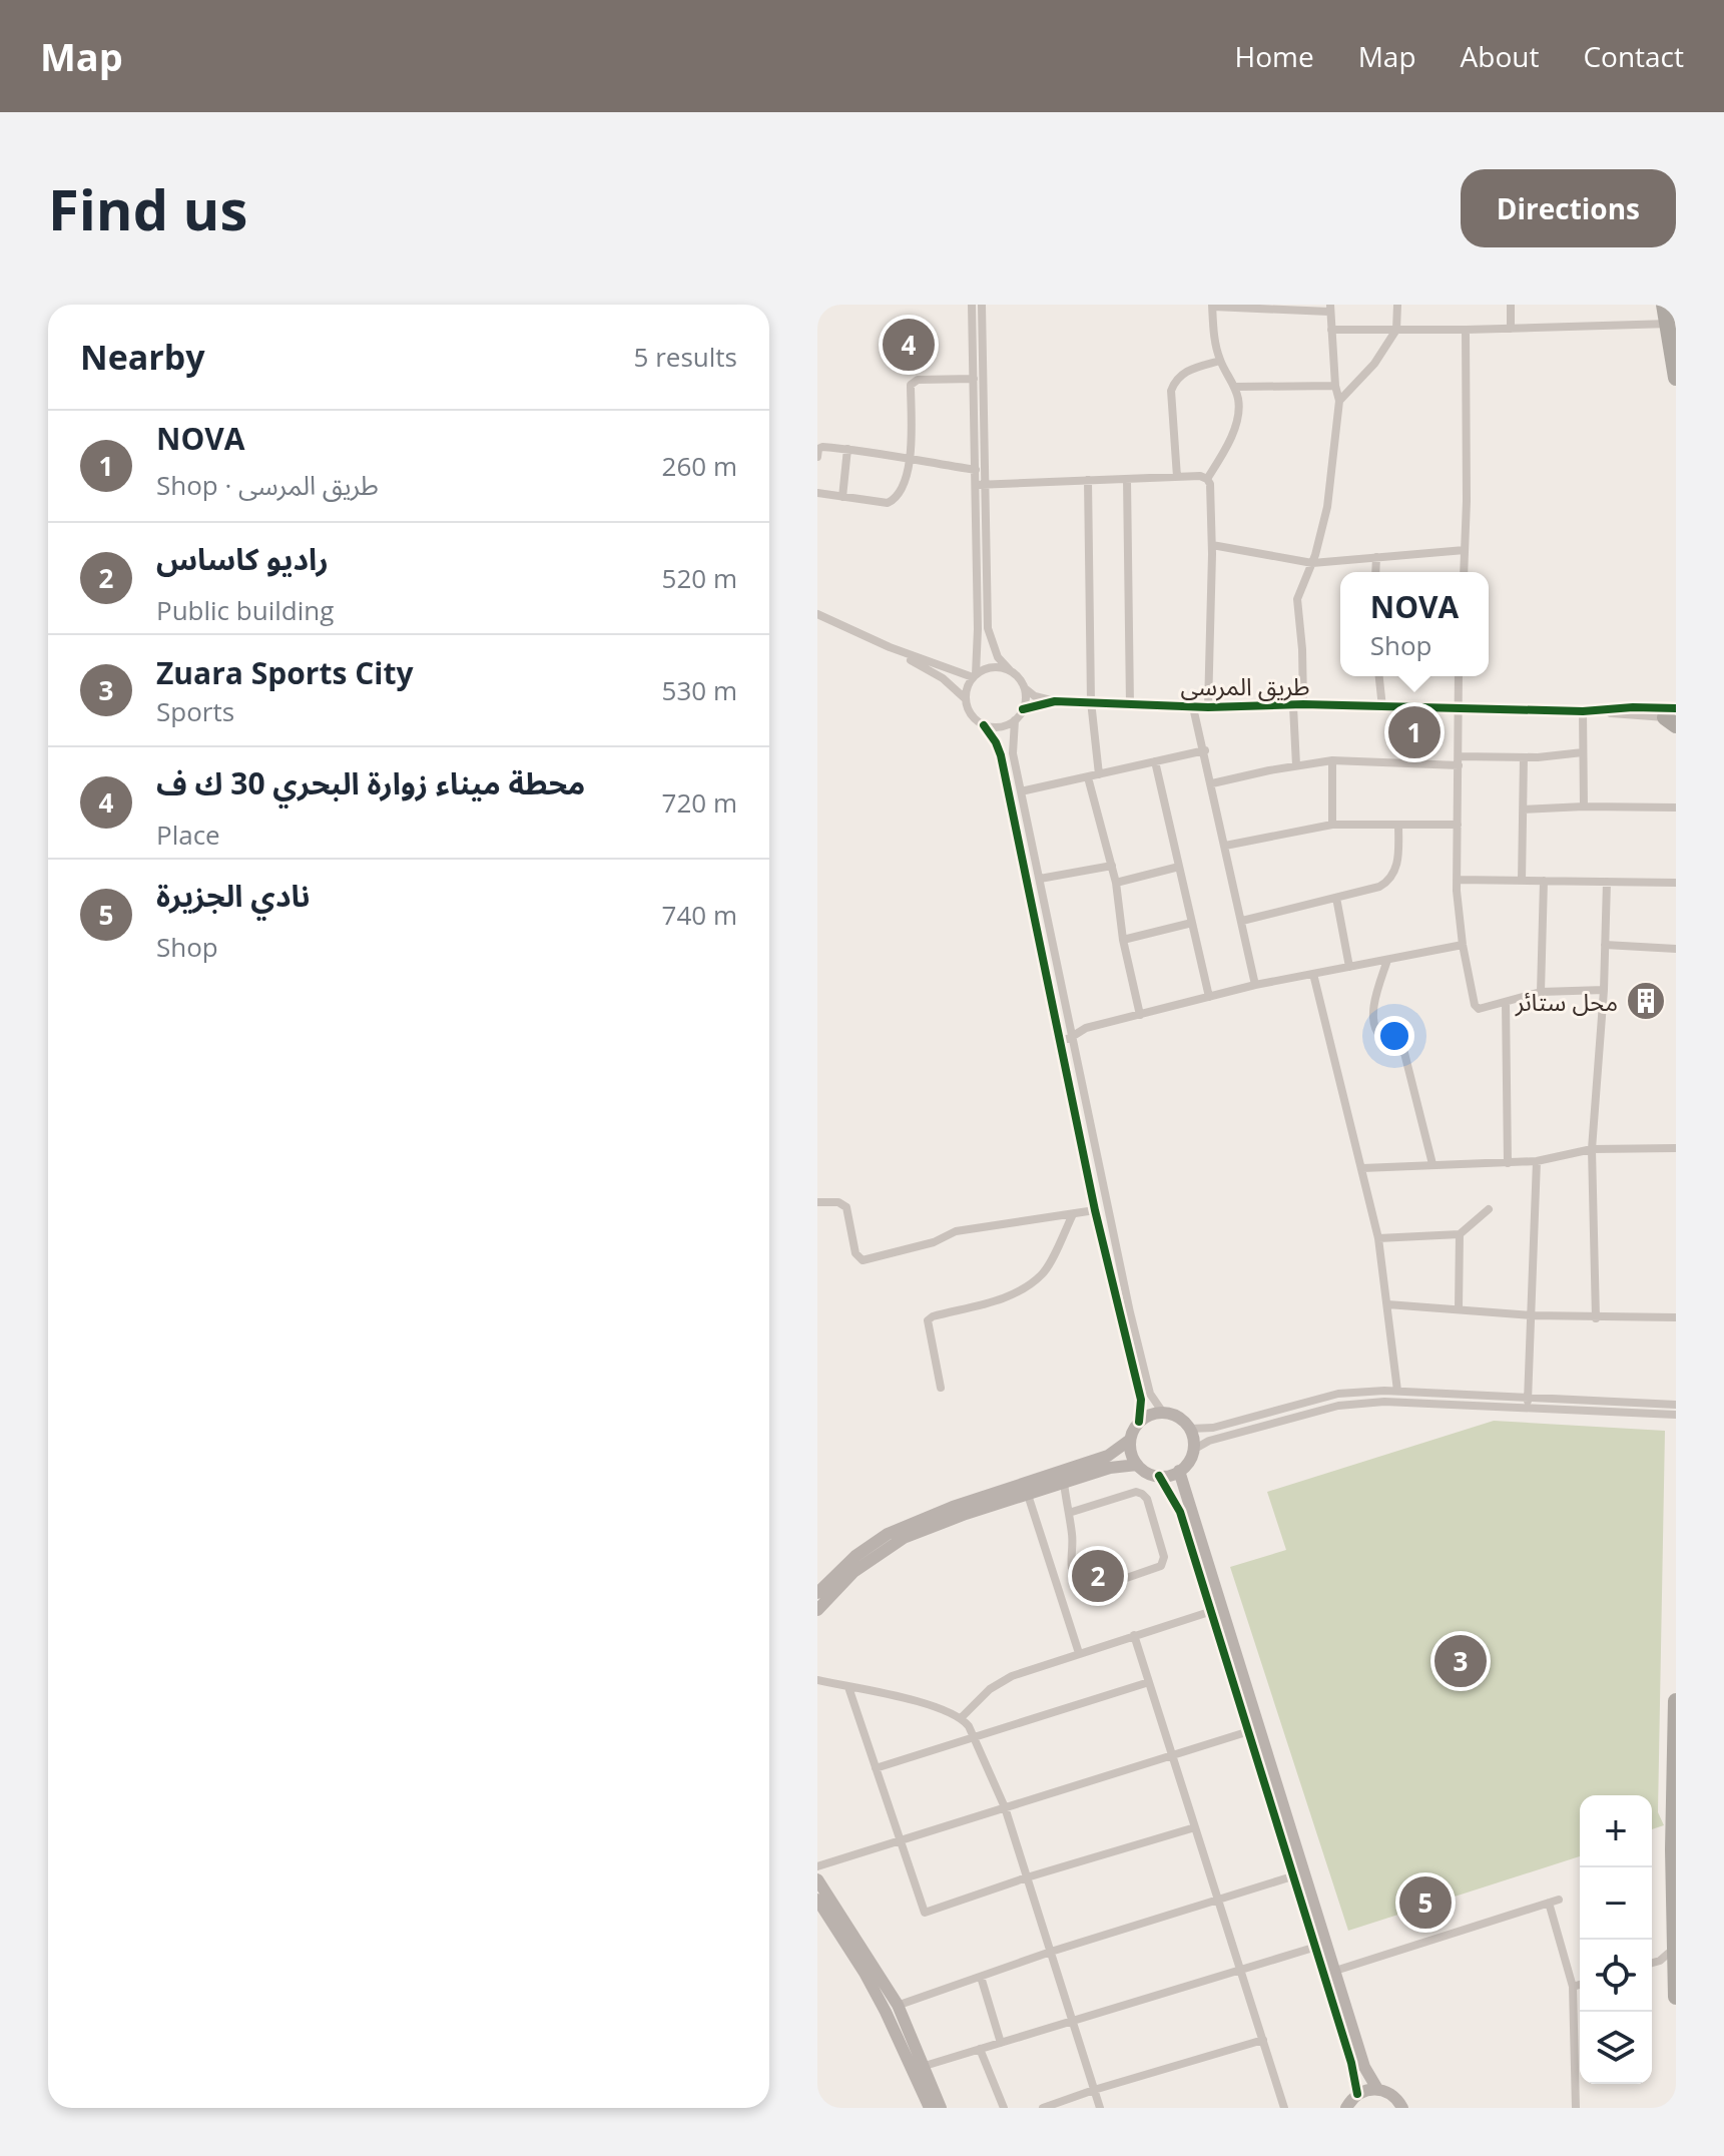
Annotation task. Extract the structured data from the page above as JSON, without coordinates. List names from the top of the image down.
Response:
{
  "streets": {
    "street": ["طريق المرسى"]
  },
  "places": {
    "building": ["محل ستائر"]
  },
  "page": {
    "header": "Map",
    "nav": [
      "Home",
      "Map",
      "About",
      "Contact"
    ],
    "buttons": "Directions",
    "title": "Find us",
    "heading": ["Nearby", "5 results"],
    "pins": [
      "4",
      "1",
      "2",
      "3",
      "5"
    ],
    "list": [
      {
        "mark": "1",
        "name": "NOVA",
        "note": "Shop · طريق المرسى",
        "value": "260 m"
      },
      {
        "mark": "2",
        "name": "راديو كاساس",
        "note": "Public building",
        "value": "520 m"
      },
      {
        "mark": "3",
        "name": "Zuara Sports City",
        "note": "Sports",
        "value": "530 m"
      },
      {
        "mark": "4",
        "name": "محطة ميناء زوارة البحري 30 ك ف",
        "note": "Place",
        "value": "720 m"
      },
      {
        "mark": "5",
        "name": "نادي الجزيرة",
        "note": "Shop",
        "value": "740 m"
      }
    ],
    "popup": ["NOVA", "Shop"],
    "map_buttons": ["+", "−"]
  }
}
